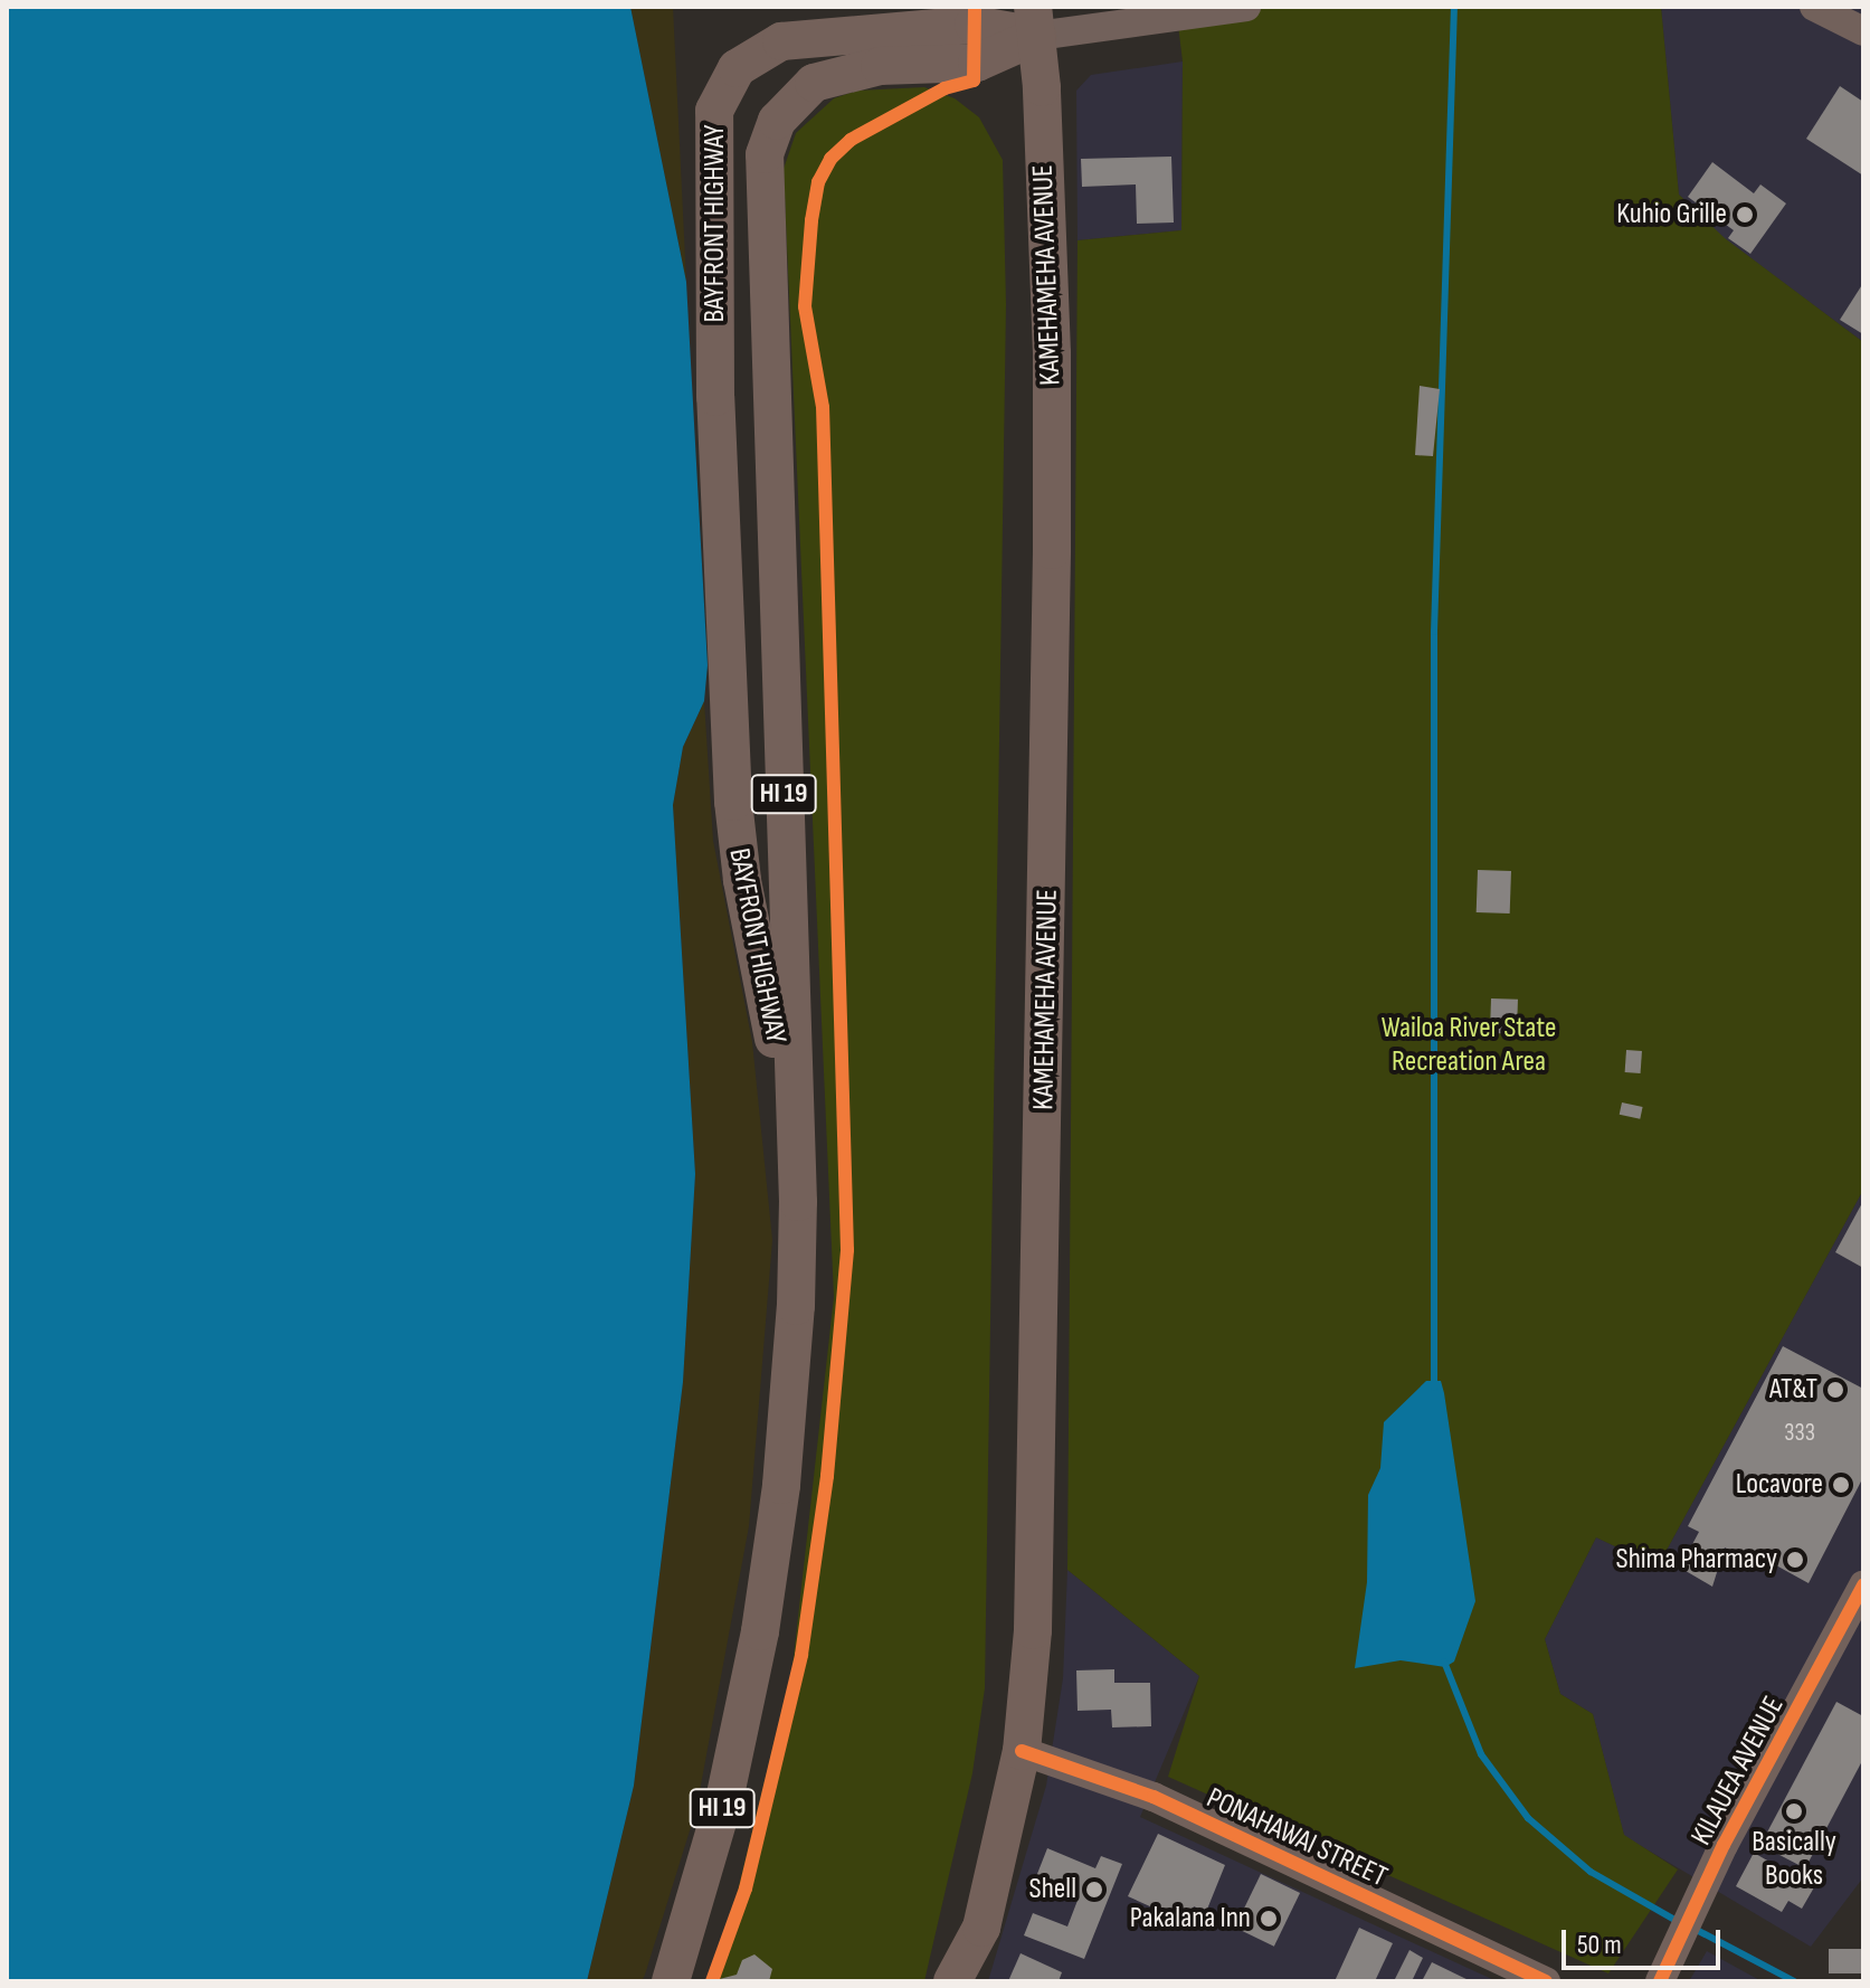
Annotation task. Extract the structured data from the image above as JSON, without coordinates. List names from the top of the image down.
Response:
{
  "streets": {
    "main road": ["BAYFRONT HIGHWAY", "KAMEHAMEHA AVENUE", "HI 19"],
    "street": ["KILAUEA AVENUE", "PONAHAWAI STREET"]
  },
  "crossings": [
    ["BAYFRONT HIGHWAY", "KAMEHAMEHA AVENUE"],
    ["KAMEHAMEHA AVENUE", "PONAHAWAI STREET"]
  ],
  "parks": ["Wailoa River State Recreation Area"],
  "places": [
    "Kuhio Grille",
    "AT&T",
    "Locavore",
    "Shima Pharmacy",
    "Basically Books",
    "Shell",
    "Pakalana Inn"
  ],
  "house_numbers": ["333"],
  "scale_bar": "50 m"
}
